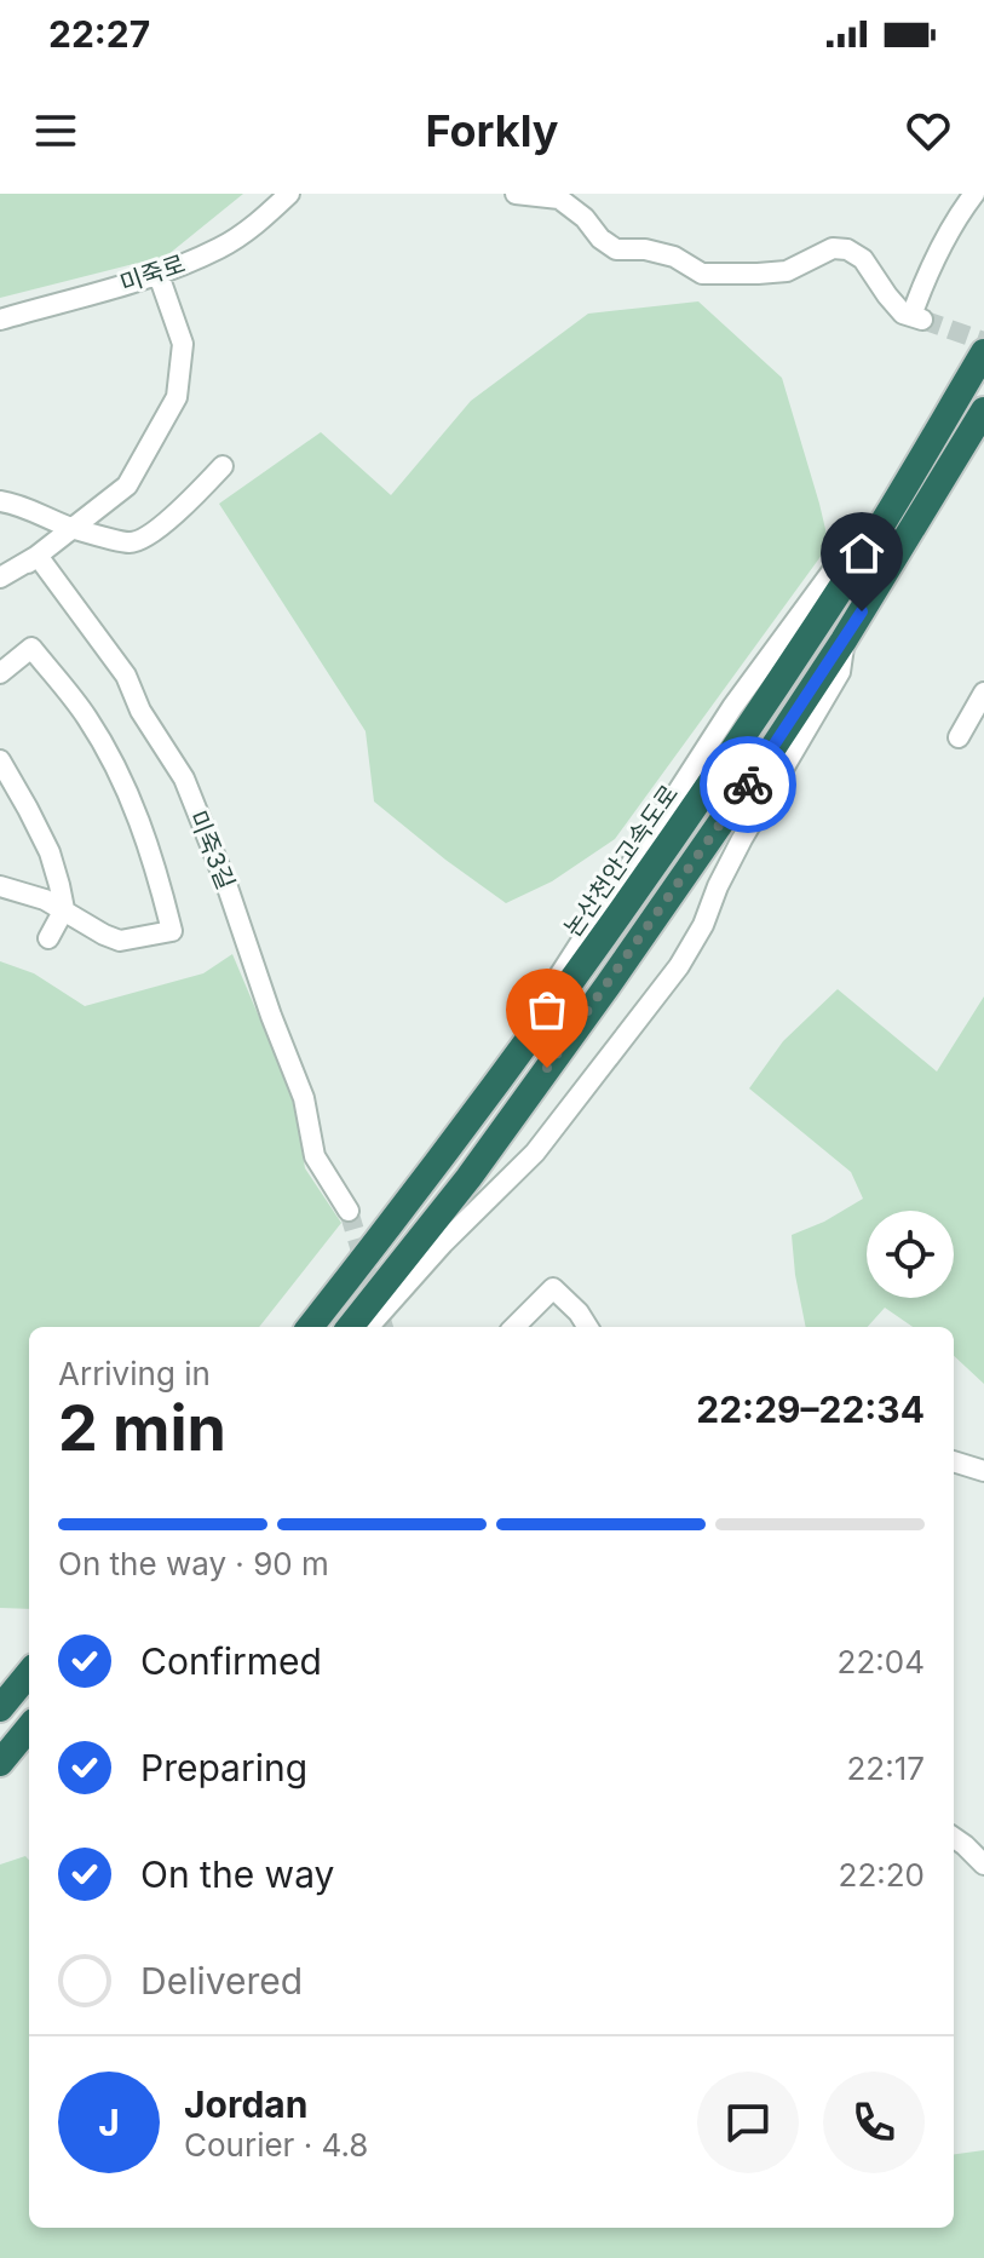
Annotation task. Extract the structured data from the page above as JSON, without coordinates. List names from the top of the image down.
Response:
{
  "streets": {
    "highway": ["논산천안고속도로"],
    "street": ["미죽로", "미죽3길"]
  },
  "page": {
    "status": "22:27",
    "header": "Forkly",
    "heading": ["2 min", "Arriving in", "22:29–22:34"],
    "panel": ["Jordan", "Courier · 4.8"],
    "bar": "On the way · 90 m",
    "list": [
      ["Confirmed", "22:04"],
      ["Preparing", "22:17"],
      ["On the way", "22:20"],
      "Delivered"
    ],
    "round": "J"
  }
}
